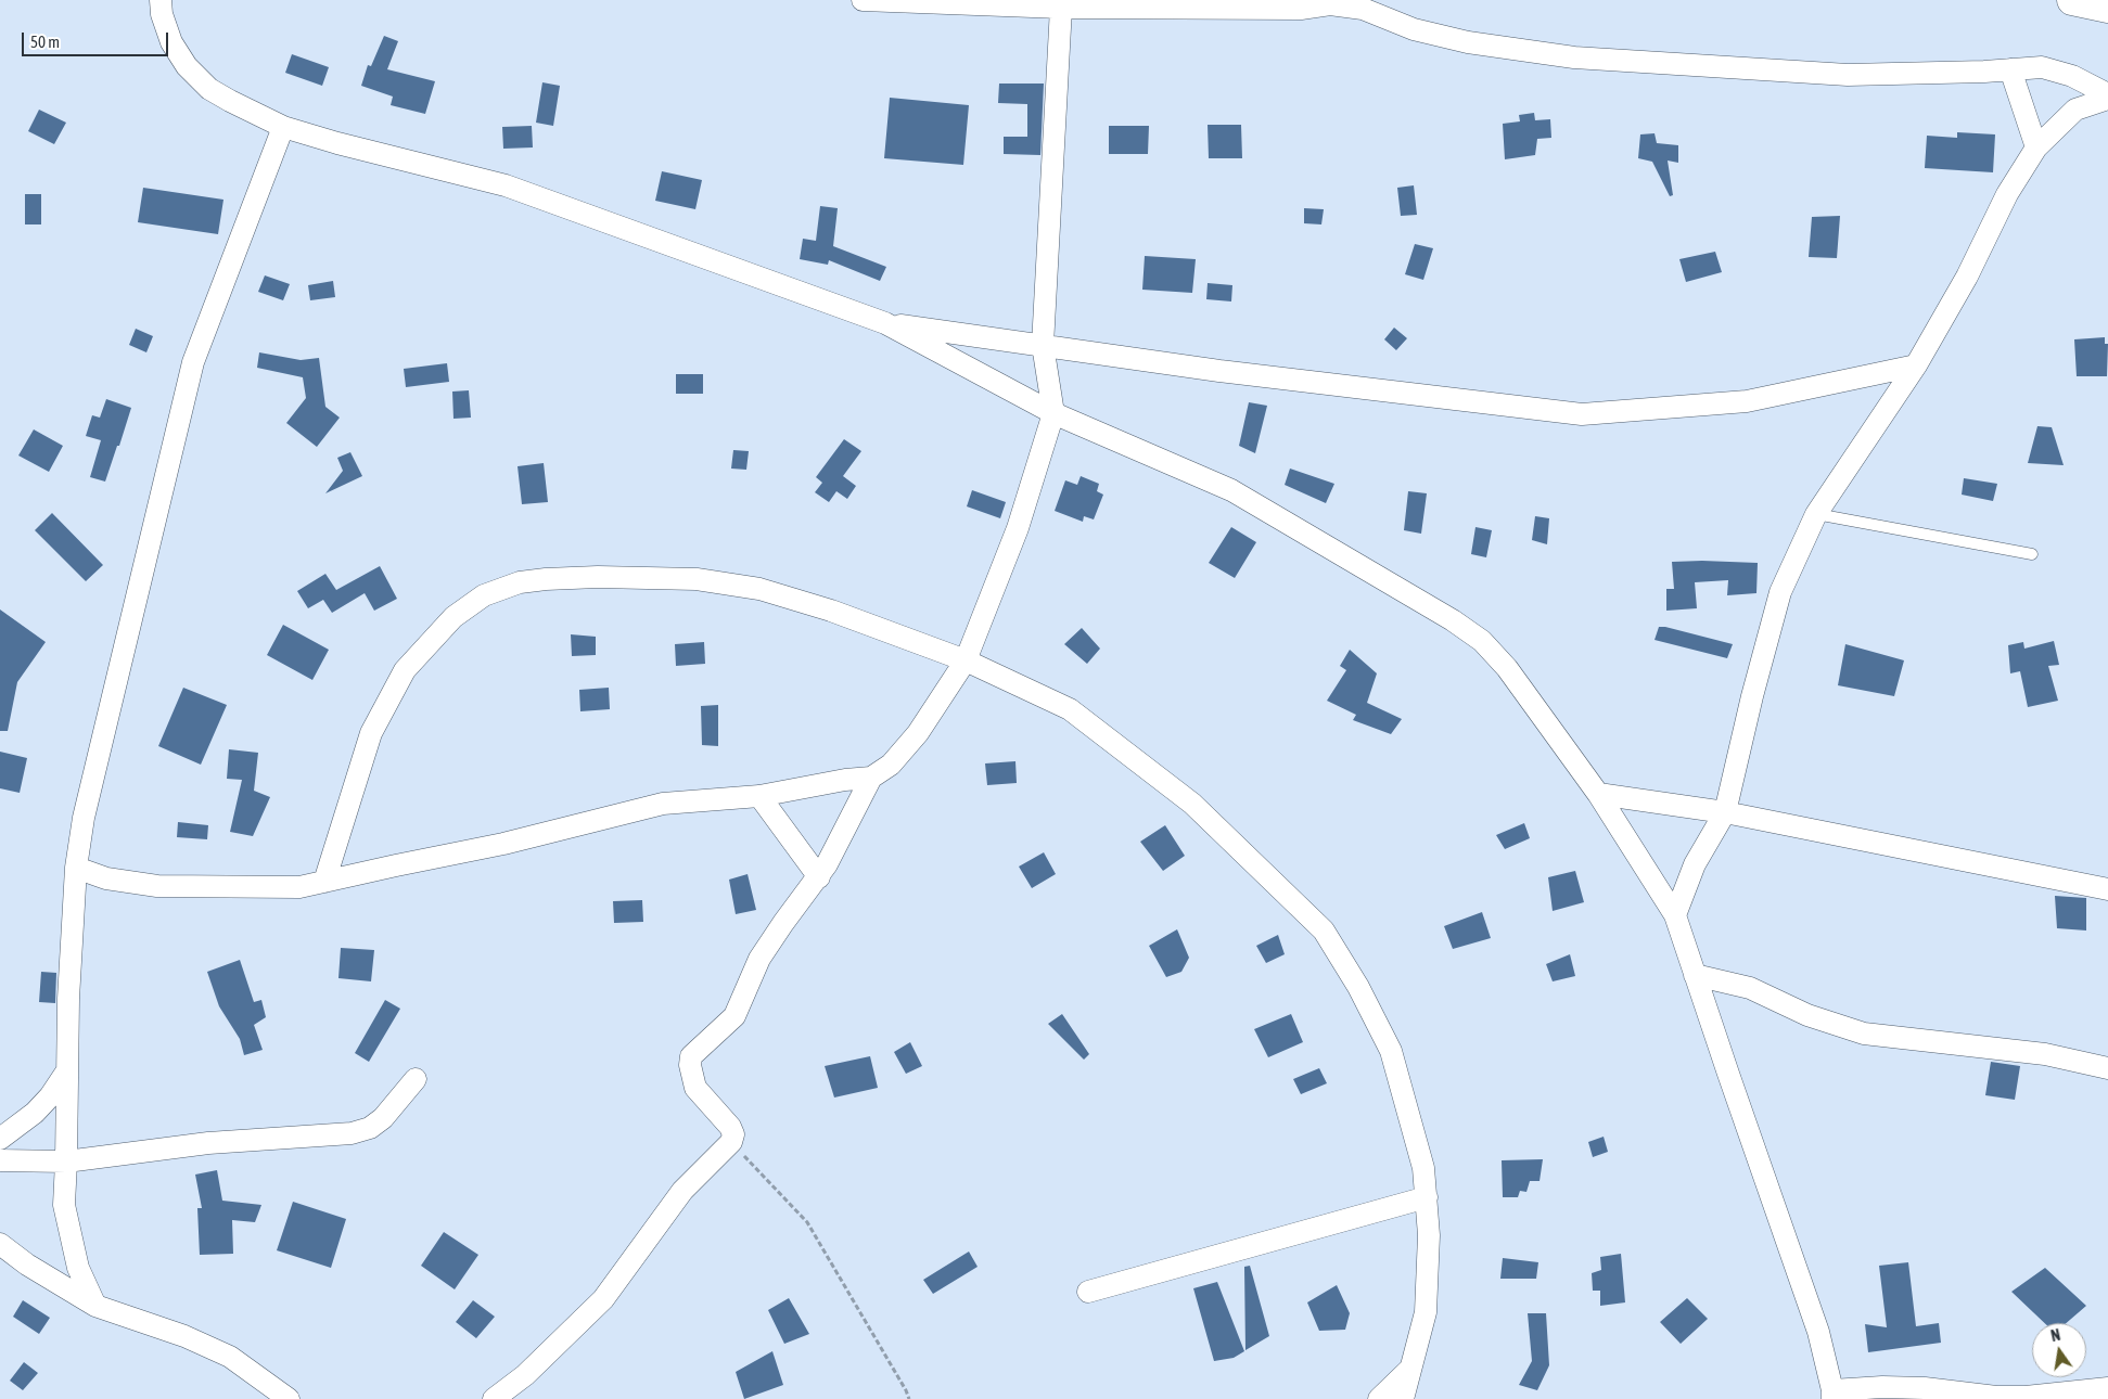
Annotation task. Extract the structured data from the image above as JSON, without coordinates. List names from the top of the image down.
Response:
{
  "scale_bar": "50 m",
  "north": "top"
}
